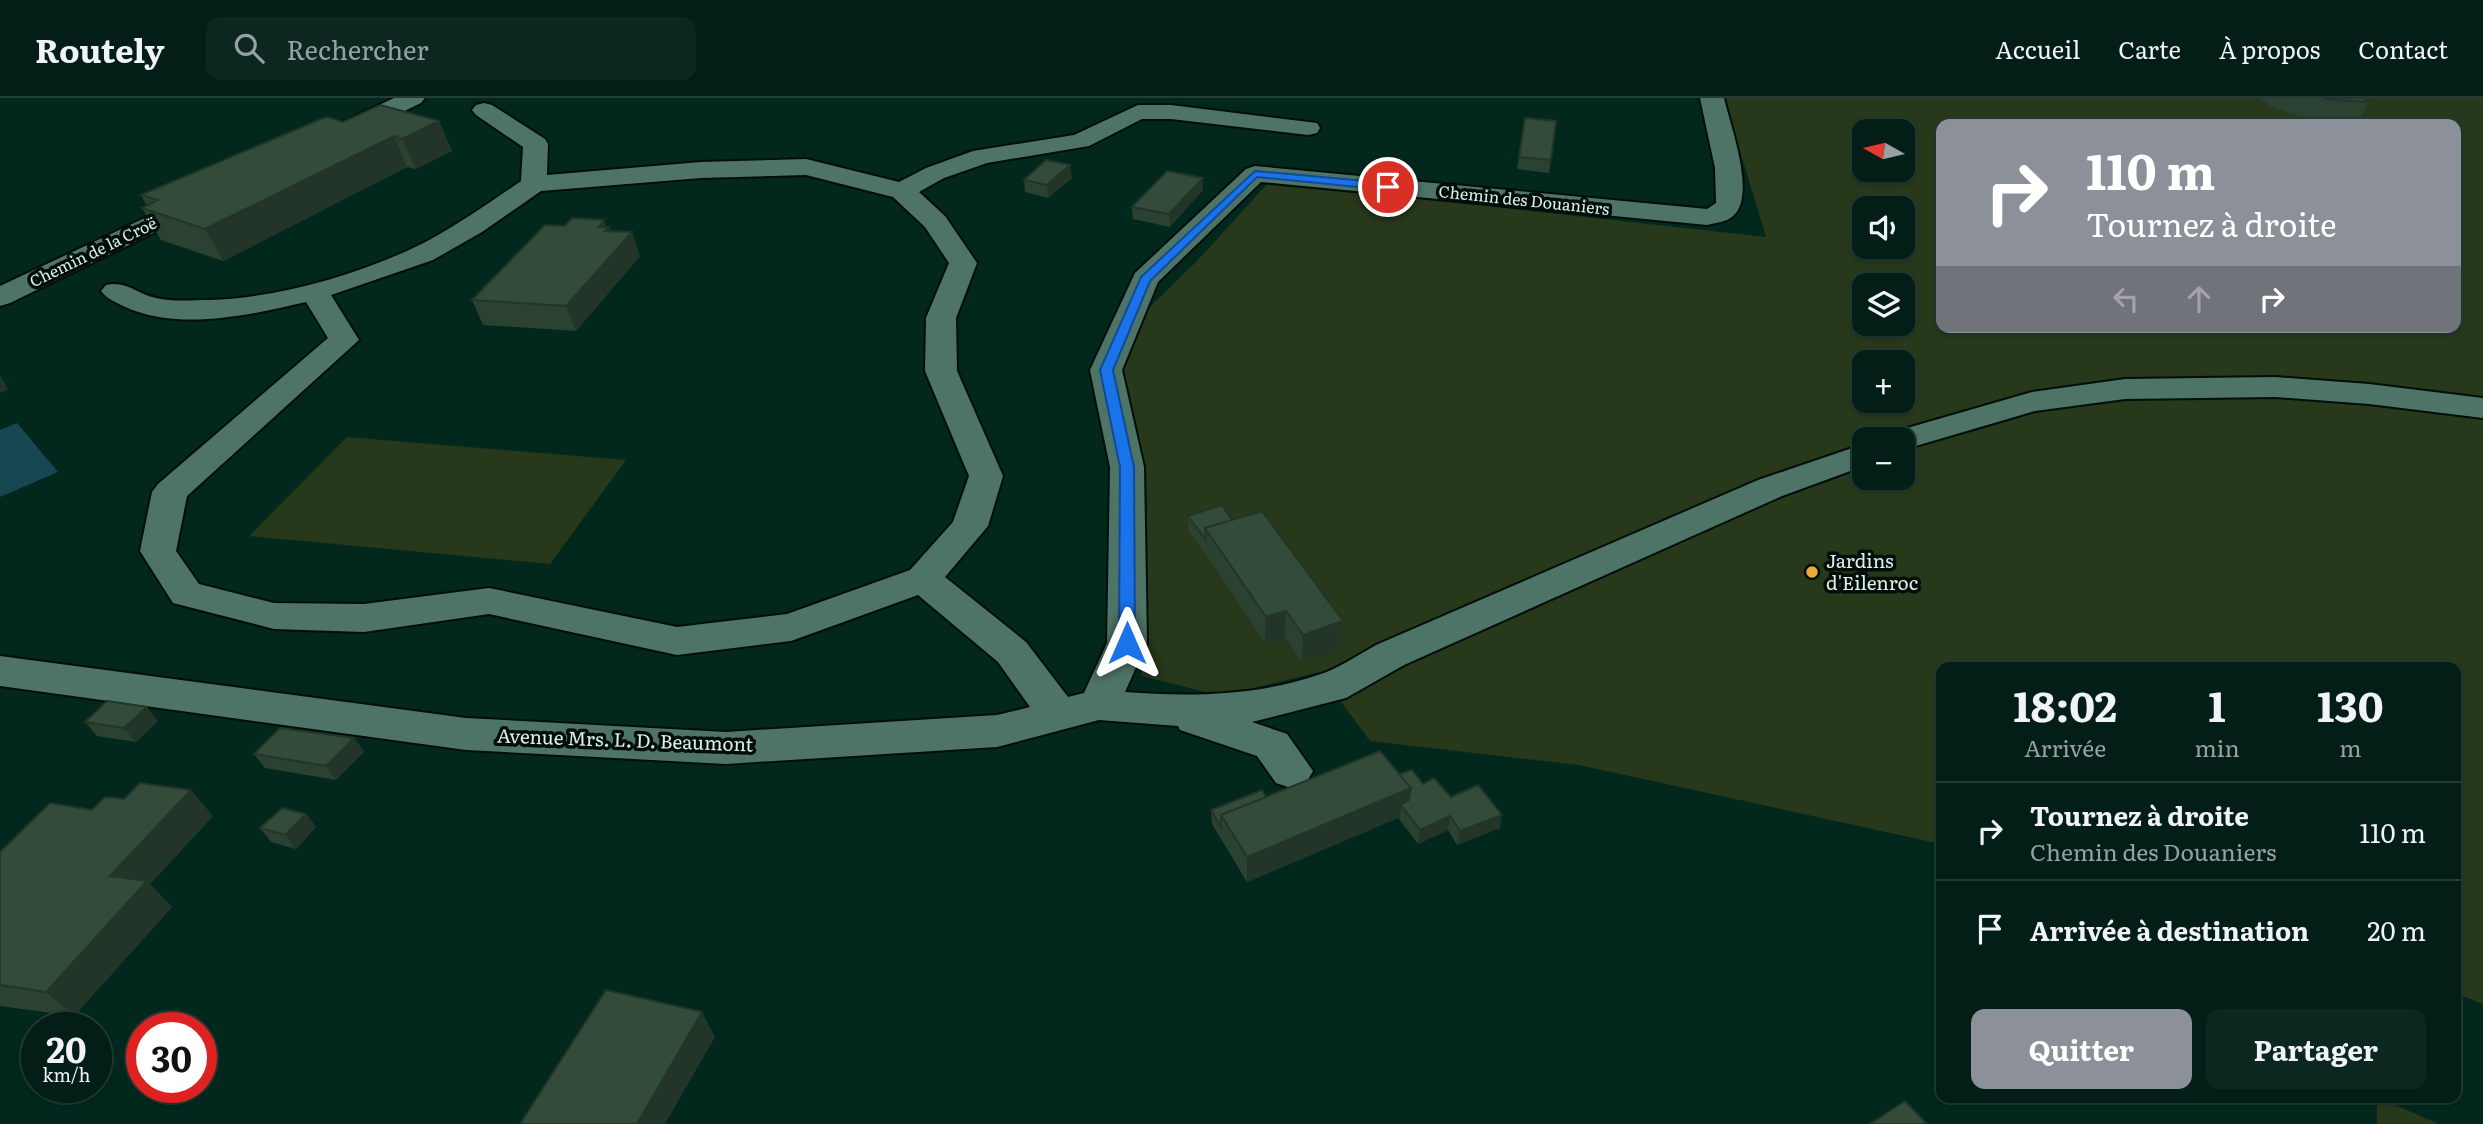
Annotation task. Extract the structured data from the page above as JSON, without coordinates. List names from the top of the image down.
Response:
{
  "streets": {
    "street": ["Chemin des Douaniers", "Chemin de la Croë", "Avenue Mrs. L. D. Beaumont"]
  },
  "crossings": [
    ["Chemin des Douaniers", "Avenue Mrs. L. D. Beaumont"]
  ],
  "places": ["Jardins d'Eilenroc"],
  "north": "left",
  "page": {
    "header": "Routely",
    "search": "Rechercher",
    "nav": [
      "Accueil",
      "Carte",
      "À propos",
      "Contact"
    ],
    "map_buttons": ["+", "−"],
    "turn": ["110 m", "Tournez à droite"],
    "eta": [
      "18:02",
      "Arrivée",
      "1",
      "min",
      "130",
      "m"
    ],
    "list": [
      {
        "name": "Tournez à droite",
        "note": "Chemin des Douaniers",
        "value": "110 m"
      },
      {
        "name": "Arrivée à destination",
        "value": "20 m"
      }
    ],
    "buttons": ["Quitter", "Partager"],
    "speed": "20 km/h",
    "limit": "30"
  }
}
